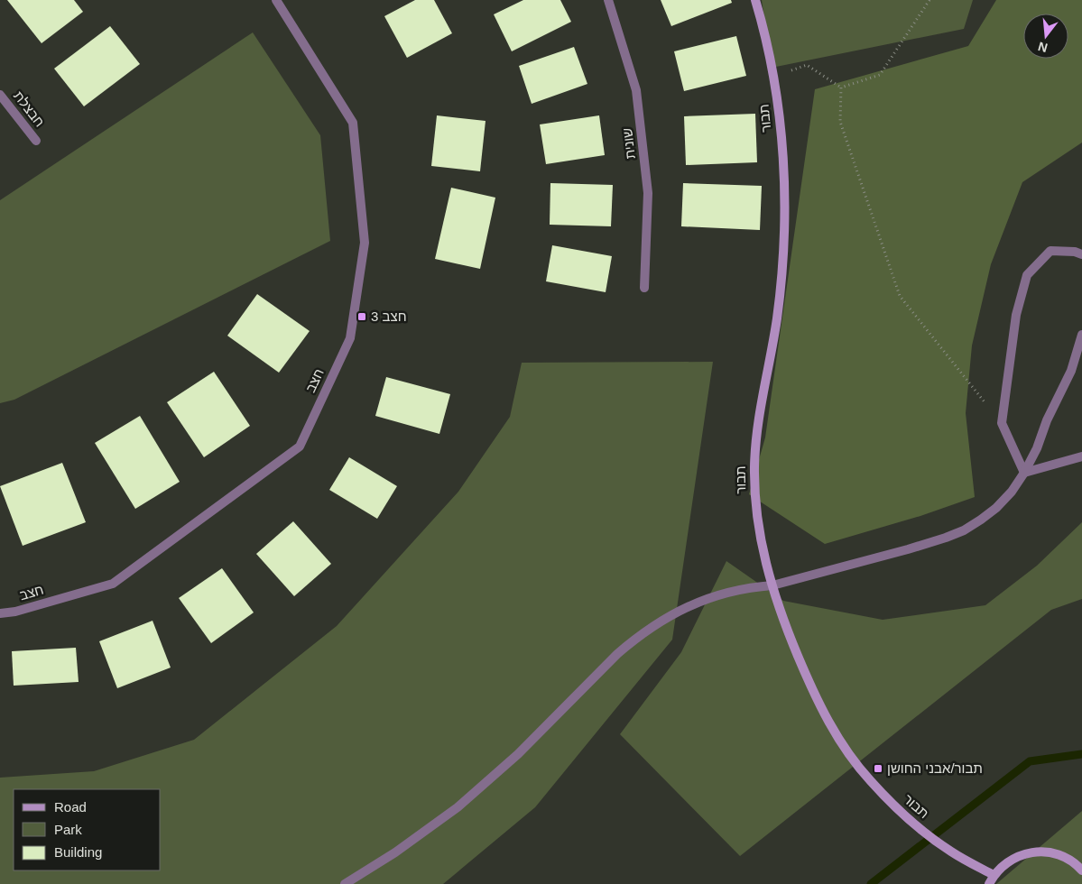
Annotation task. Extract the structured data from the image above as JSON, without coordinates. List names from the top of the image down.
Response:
{
  "streets": {
    "street": [
      "חבצלת",
      "תבור",
      "שונית",
      "חצב"
    ]
  },
  "places": {
    "transit": ["חצב 3", "תבור/אבני החושן"]
  },
  "legend": ["Road", "Park", "Building"],
  "north": "bottom"
}
